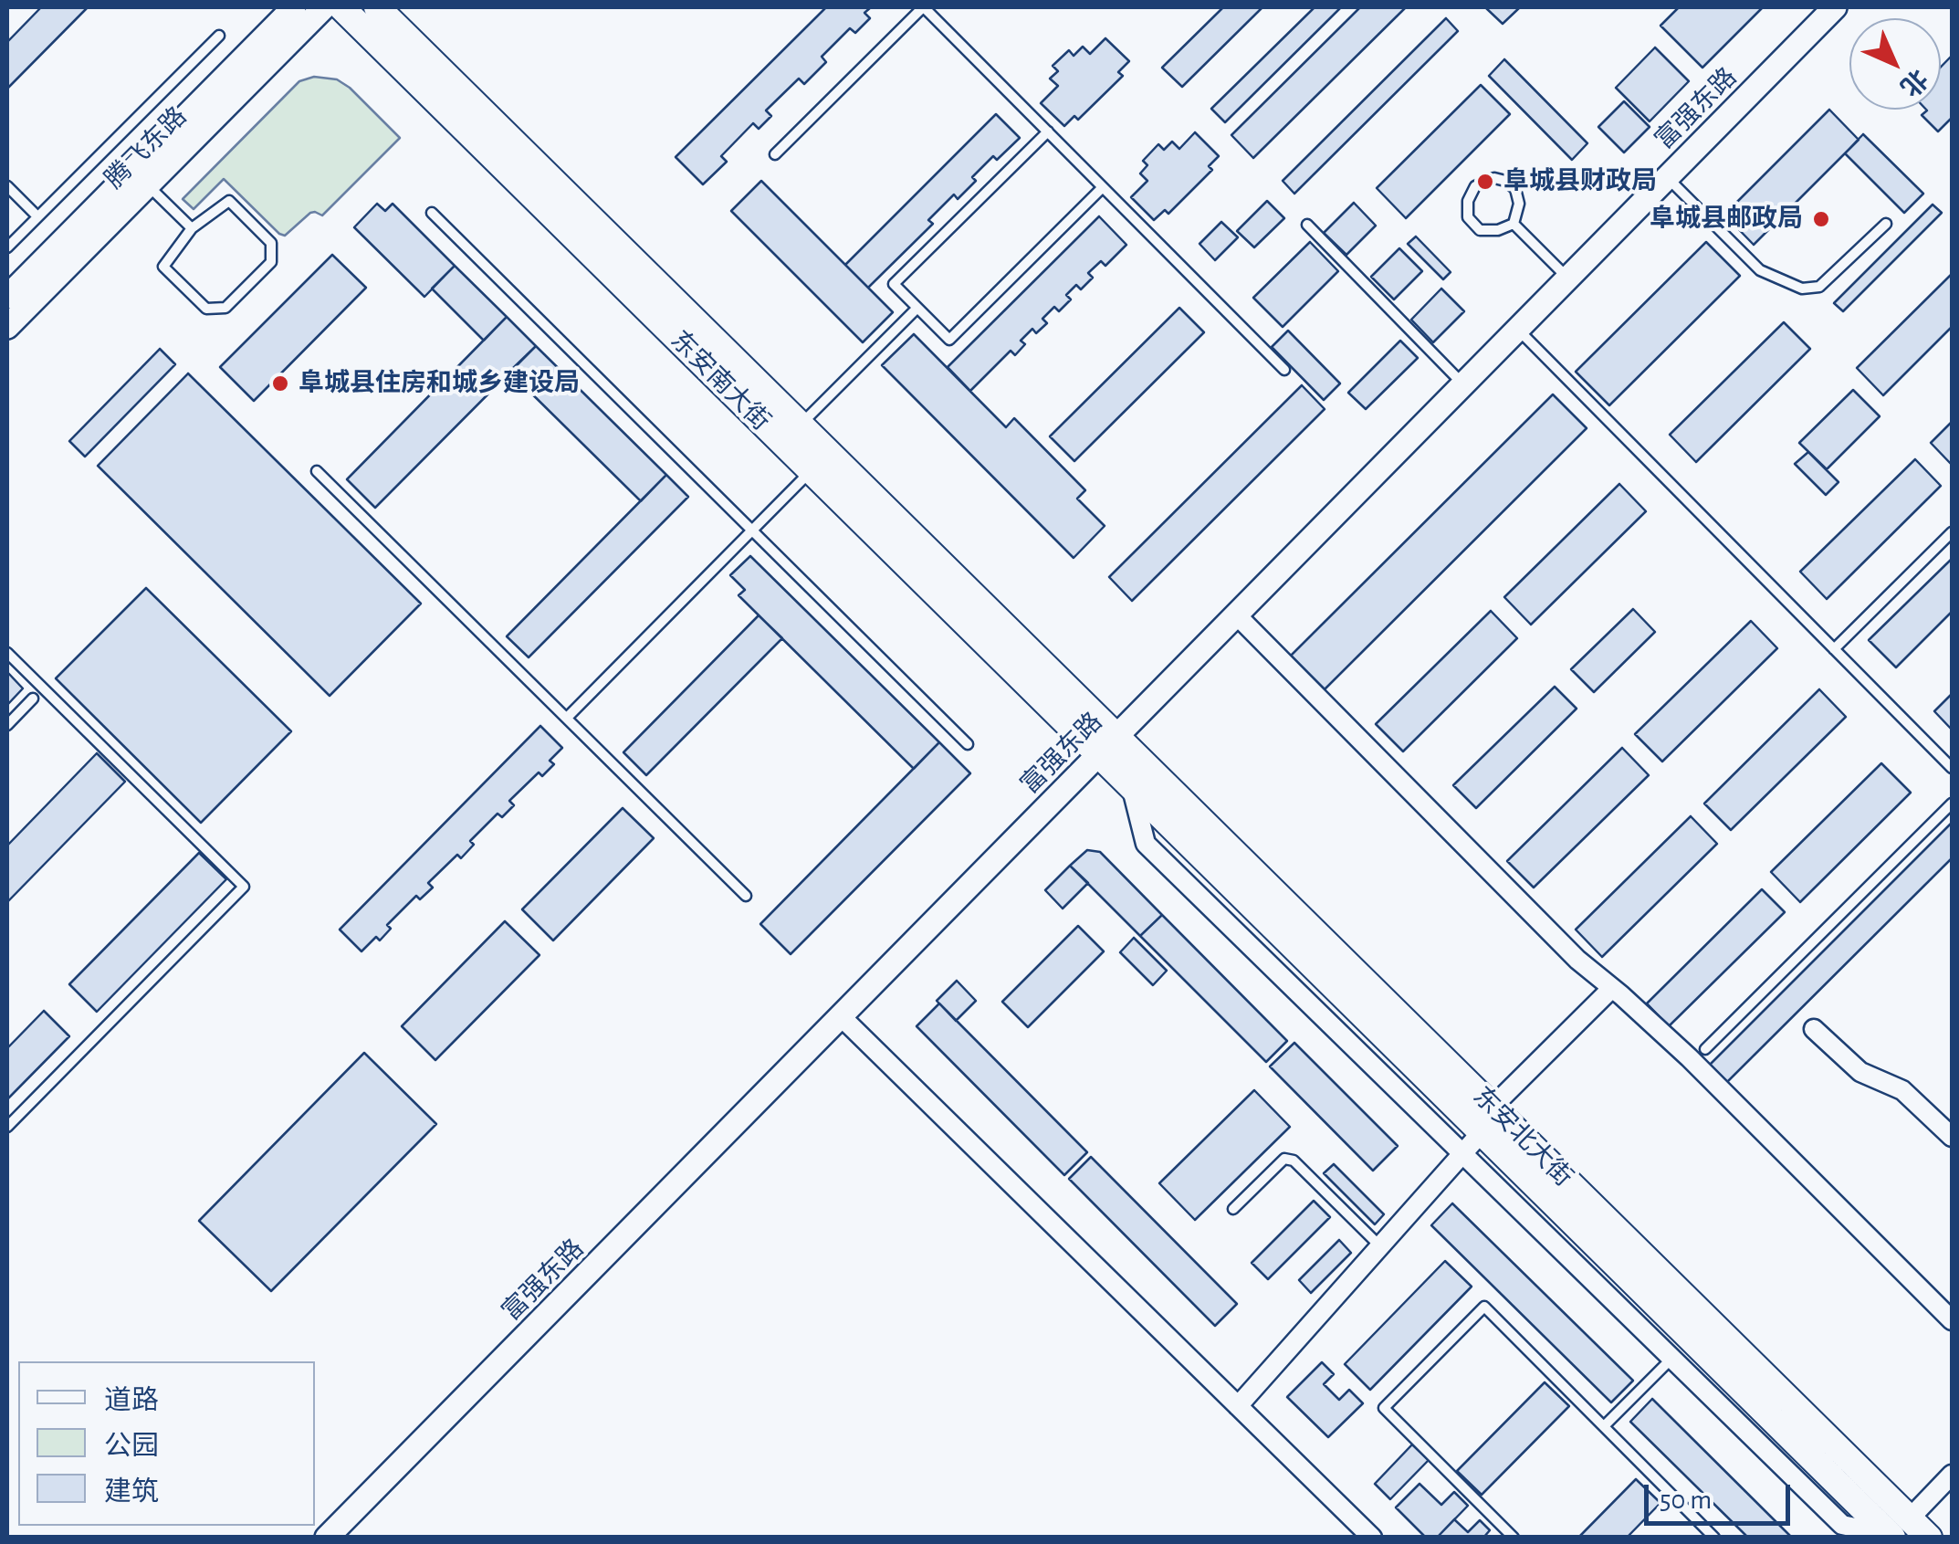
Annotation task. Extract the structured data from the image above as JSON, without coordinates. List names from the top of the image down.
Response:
{
  "streets": {
    "main road": ["东安南大街", "东安北大街"],
    "street": ["富强东路", "腾飞东路"]
  },
  "crossings": [
    ["富强东路", "东安南大街"],
    ["富强东路", "东安北大街"],
    ["东安南大街", "东安北大街"]
  ],
  "places": ["阜城县财政局", "阜城县邮政局", "阜城县住房和城乡建设局"],
  "legend": ["道路", "公园", "建筑"],
  "scale_bar": "50 m",
  "north": "bottom right"
}
